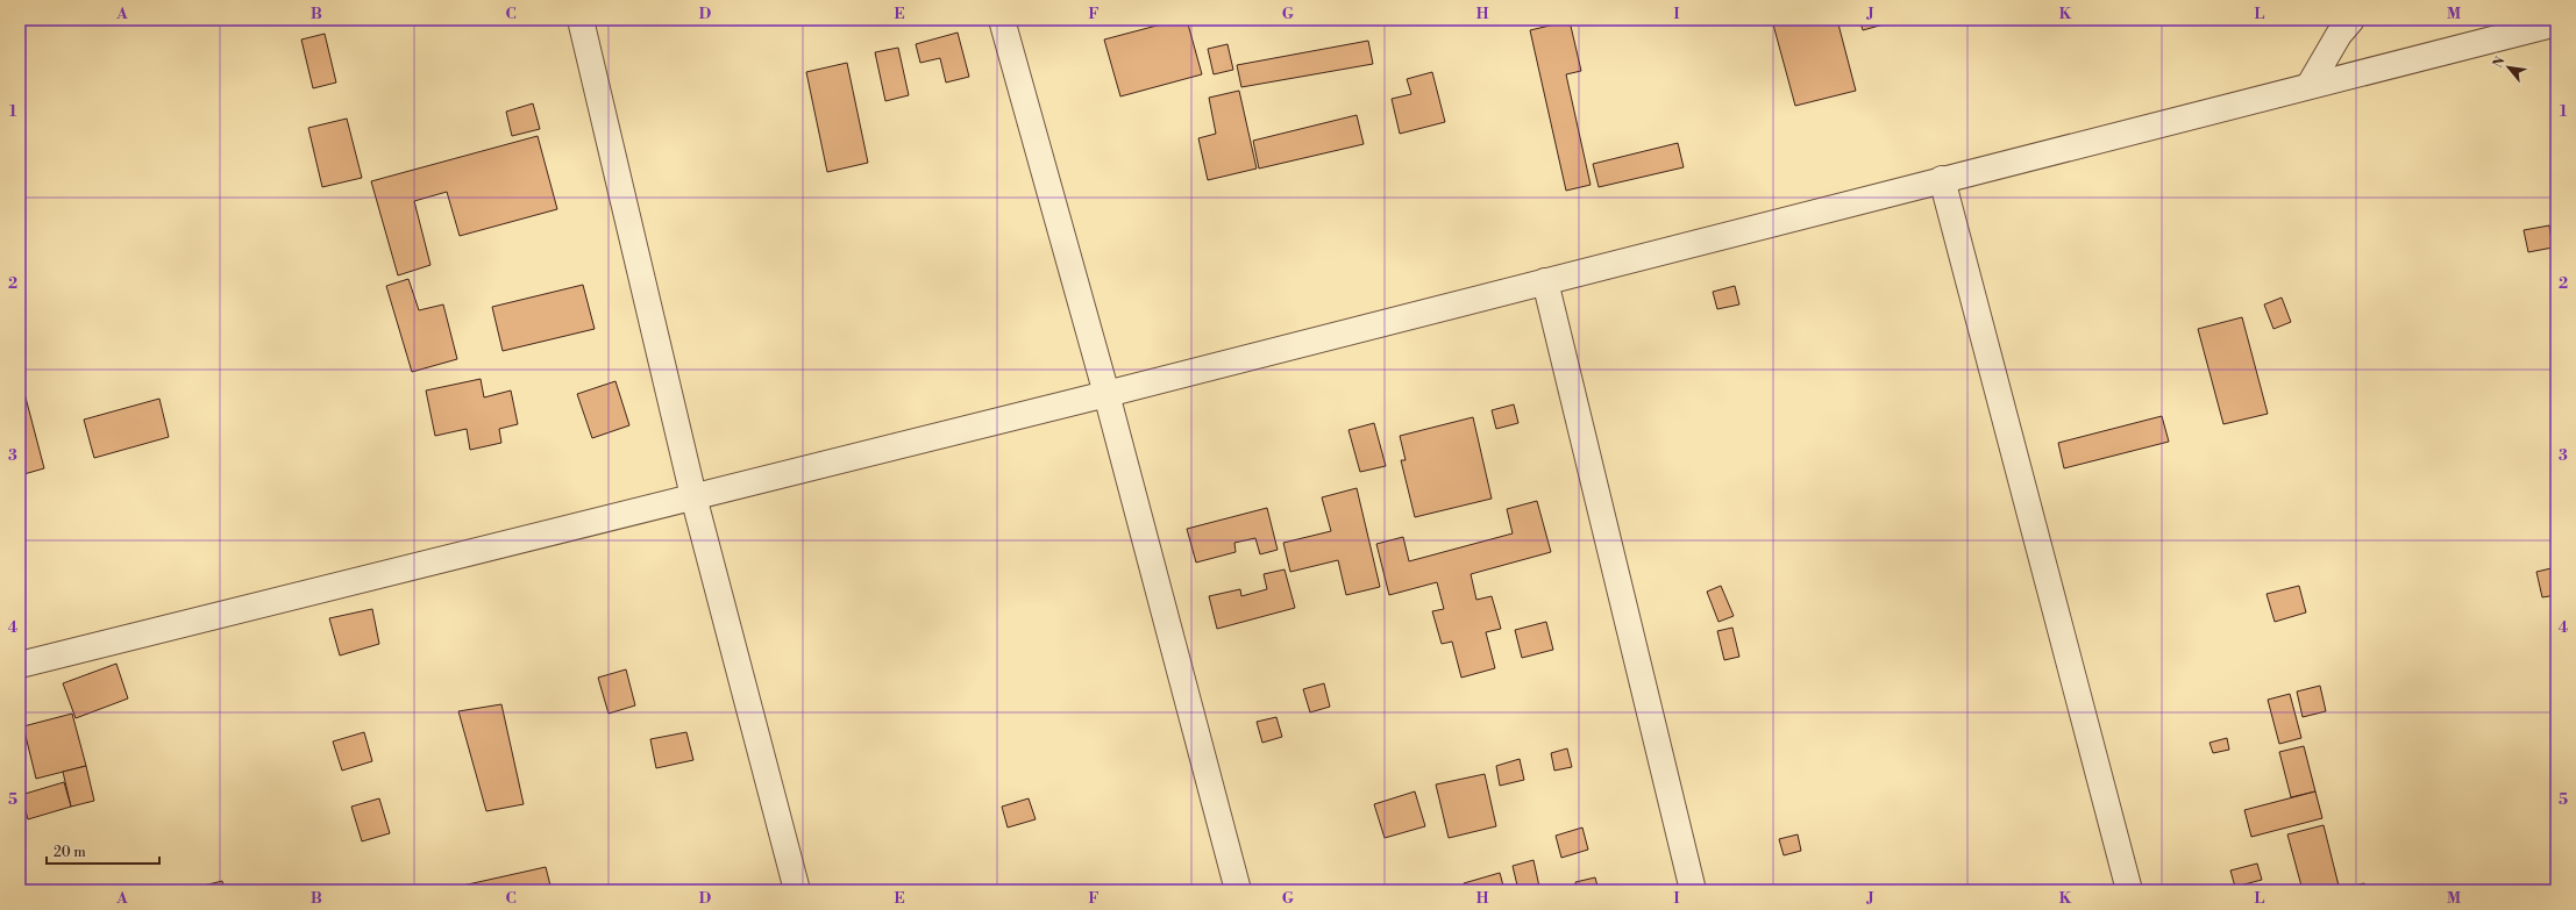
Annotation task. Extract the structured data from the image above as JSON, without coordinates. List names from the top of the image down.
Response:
{
  "scale_bar": "20 m",
  "north": "top left",
  "grid": {
    "columns": [
      "A",
      "B",
      "C",
      "D",
      "E",
      "F",
      "G",
      "H",
      "I",
      "J",
      "K",
      "L",
      "M"
    ],
    "rows": [
      "1",
      "2",
      "3",
      "4",
      "5"
    ]
  }
}
